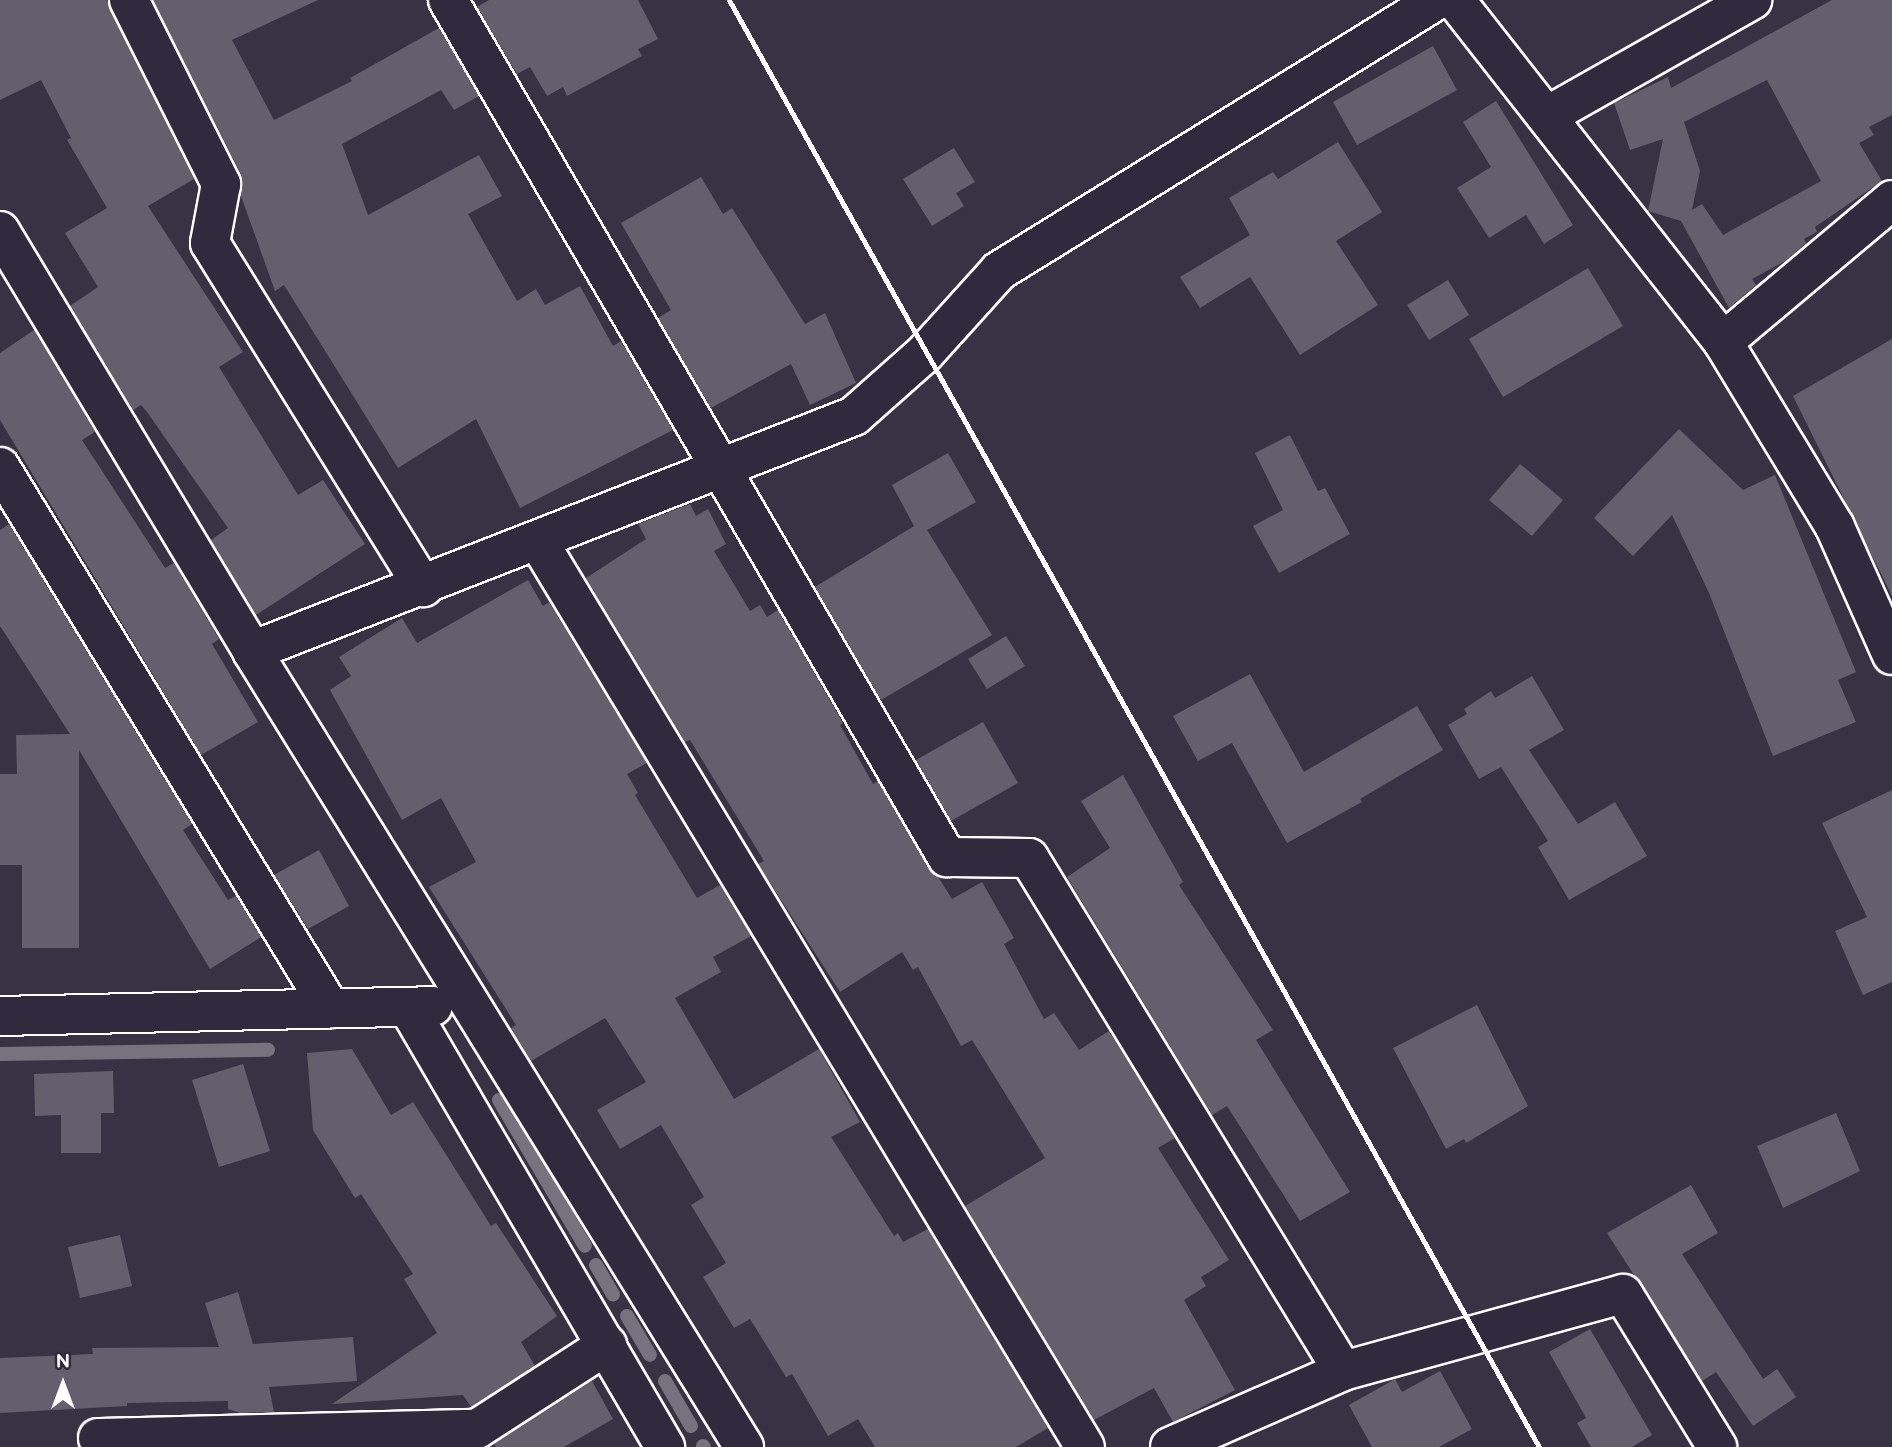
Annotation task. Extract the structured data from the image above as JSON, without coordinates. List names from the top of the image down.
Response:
{
  "north": "top"
}
